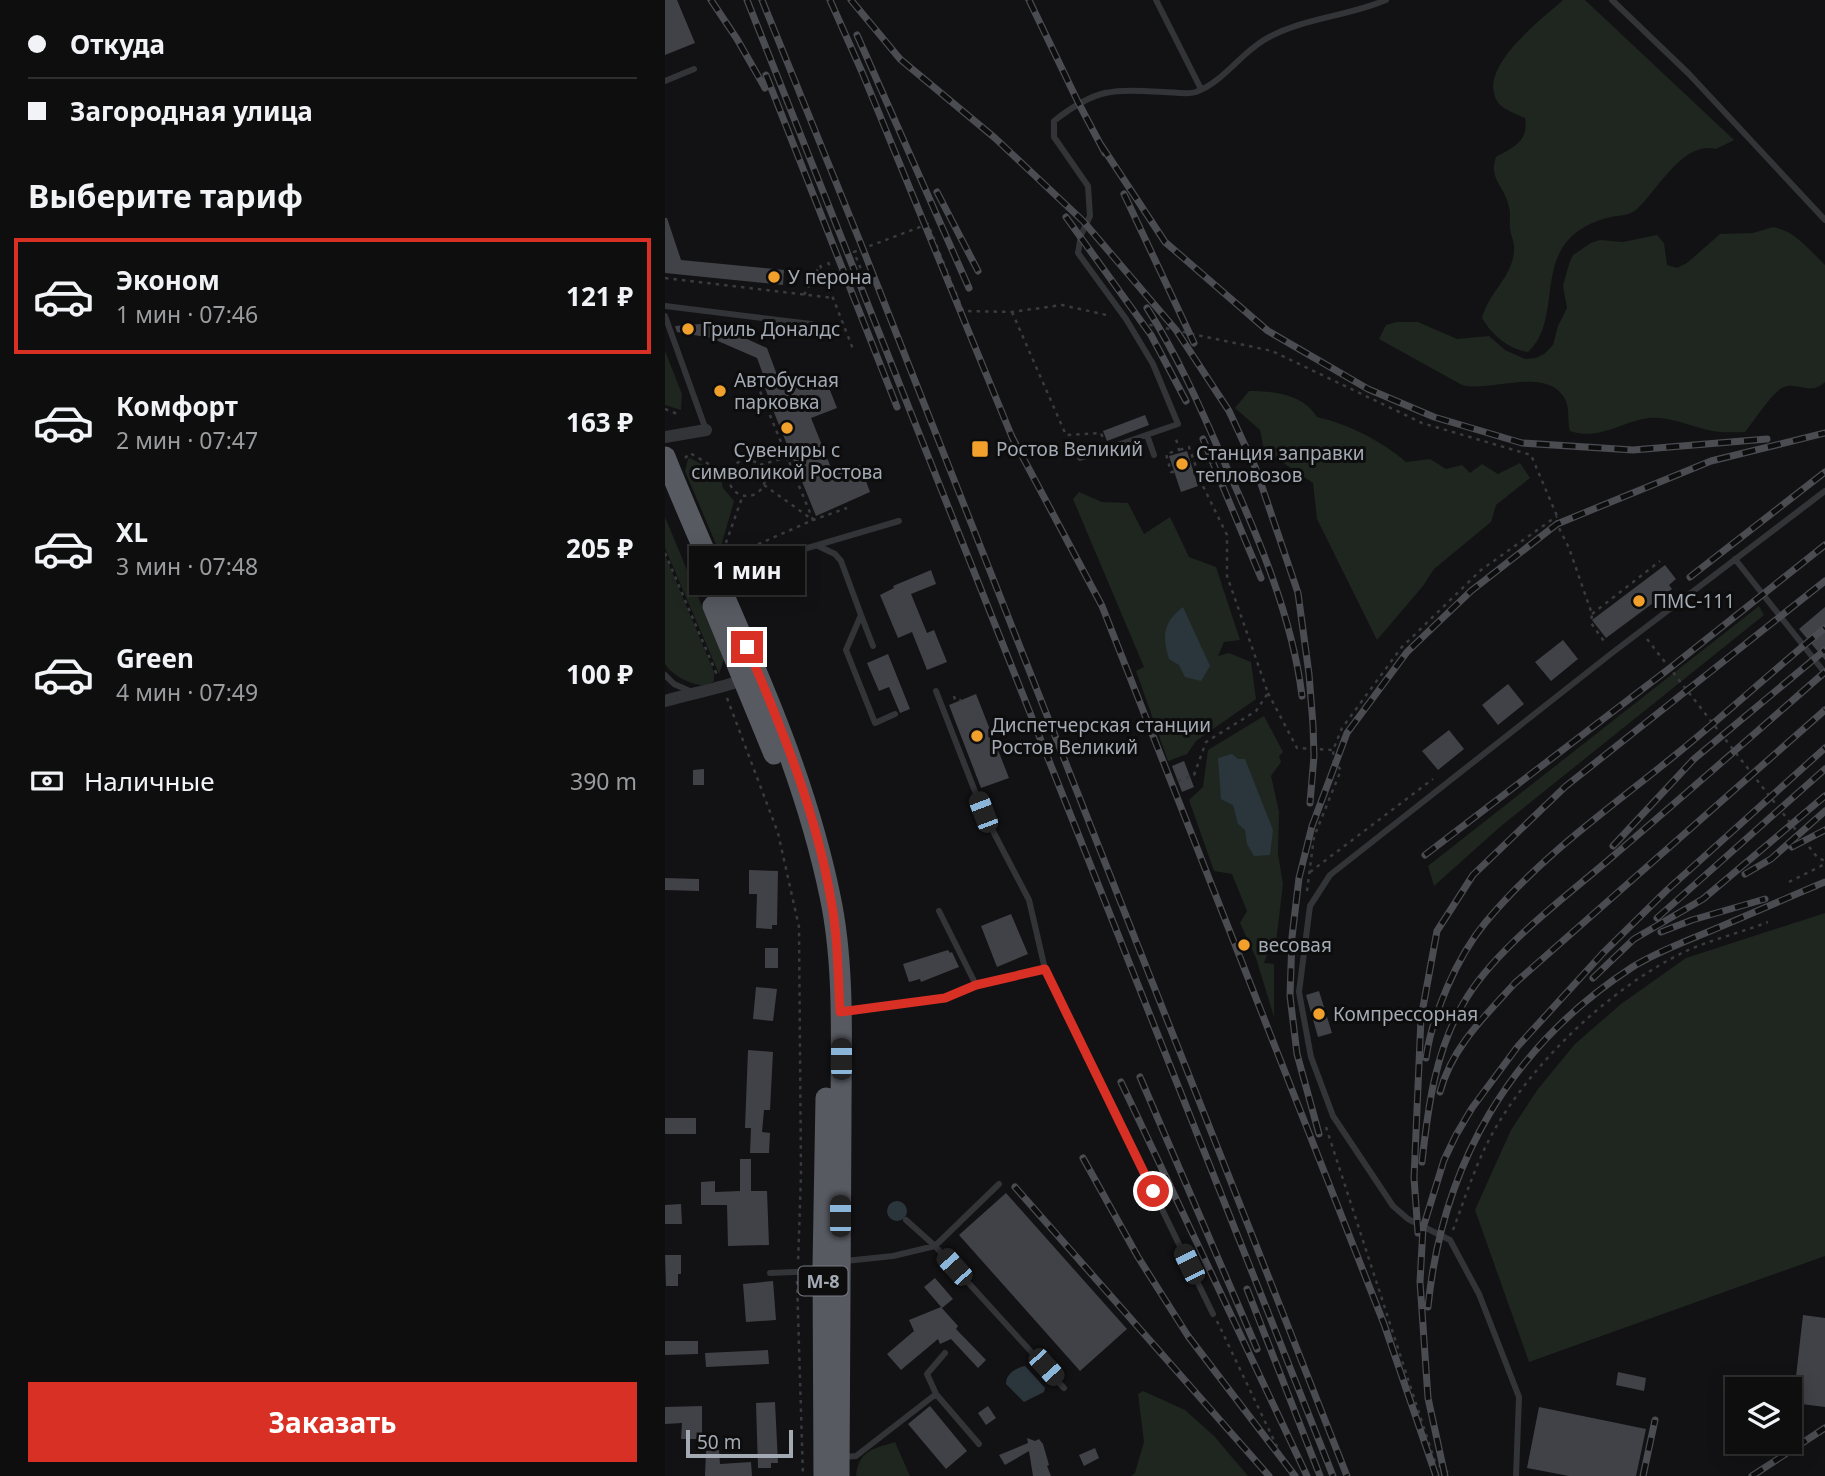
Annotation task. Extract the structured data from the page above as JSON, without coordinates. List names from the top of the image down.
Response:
{
  "streets": {
    "highway": ["М-8"]
  },
  "places": {
    "other": [
      "У перона",
      "Гриль Доналдс",
      "Автобусная парковка",
      "Сувениры с символикой Ростова",
      "Станция заправки тепловозов",
      "ПМС-111",
      "Диспетчерская станции Ростов Великий",
      "весовая",
      "Компрессорная"
    ],
    "transit": ["Ростов Великий"]
  },
  "scale_bar": "50 m",
  "page": {
    "banner": ["Откуда", "Загородная улица"],
    "heading": "Выберите тариф",
    "list": [
      {
        "name": "Эконом",
        "note": "1 мин · 07:46",
        "value": "121 ₽"
      },
      {
        "name": "Комфорт",
        "note": "2 мин · 07:47",
        "value": "163 ₽"
      },
      {
        "name": "XL",
        "note": "3 мин · 07:48",
        "value": "205 ₽"
      },
      {
        "name": "Green",
        "note": "4 мин · 07:49",
        "value": "100 ₽"
      }
    ],
    "bubble": "1 мин",
    "pay": ["Наличные", "390 m"],
    "buttons": "Заказать",
    "scale": "50 m"
  }
}
